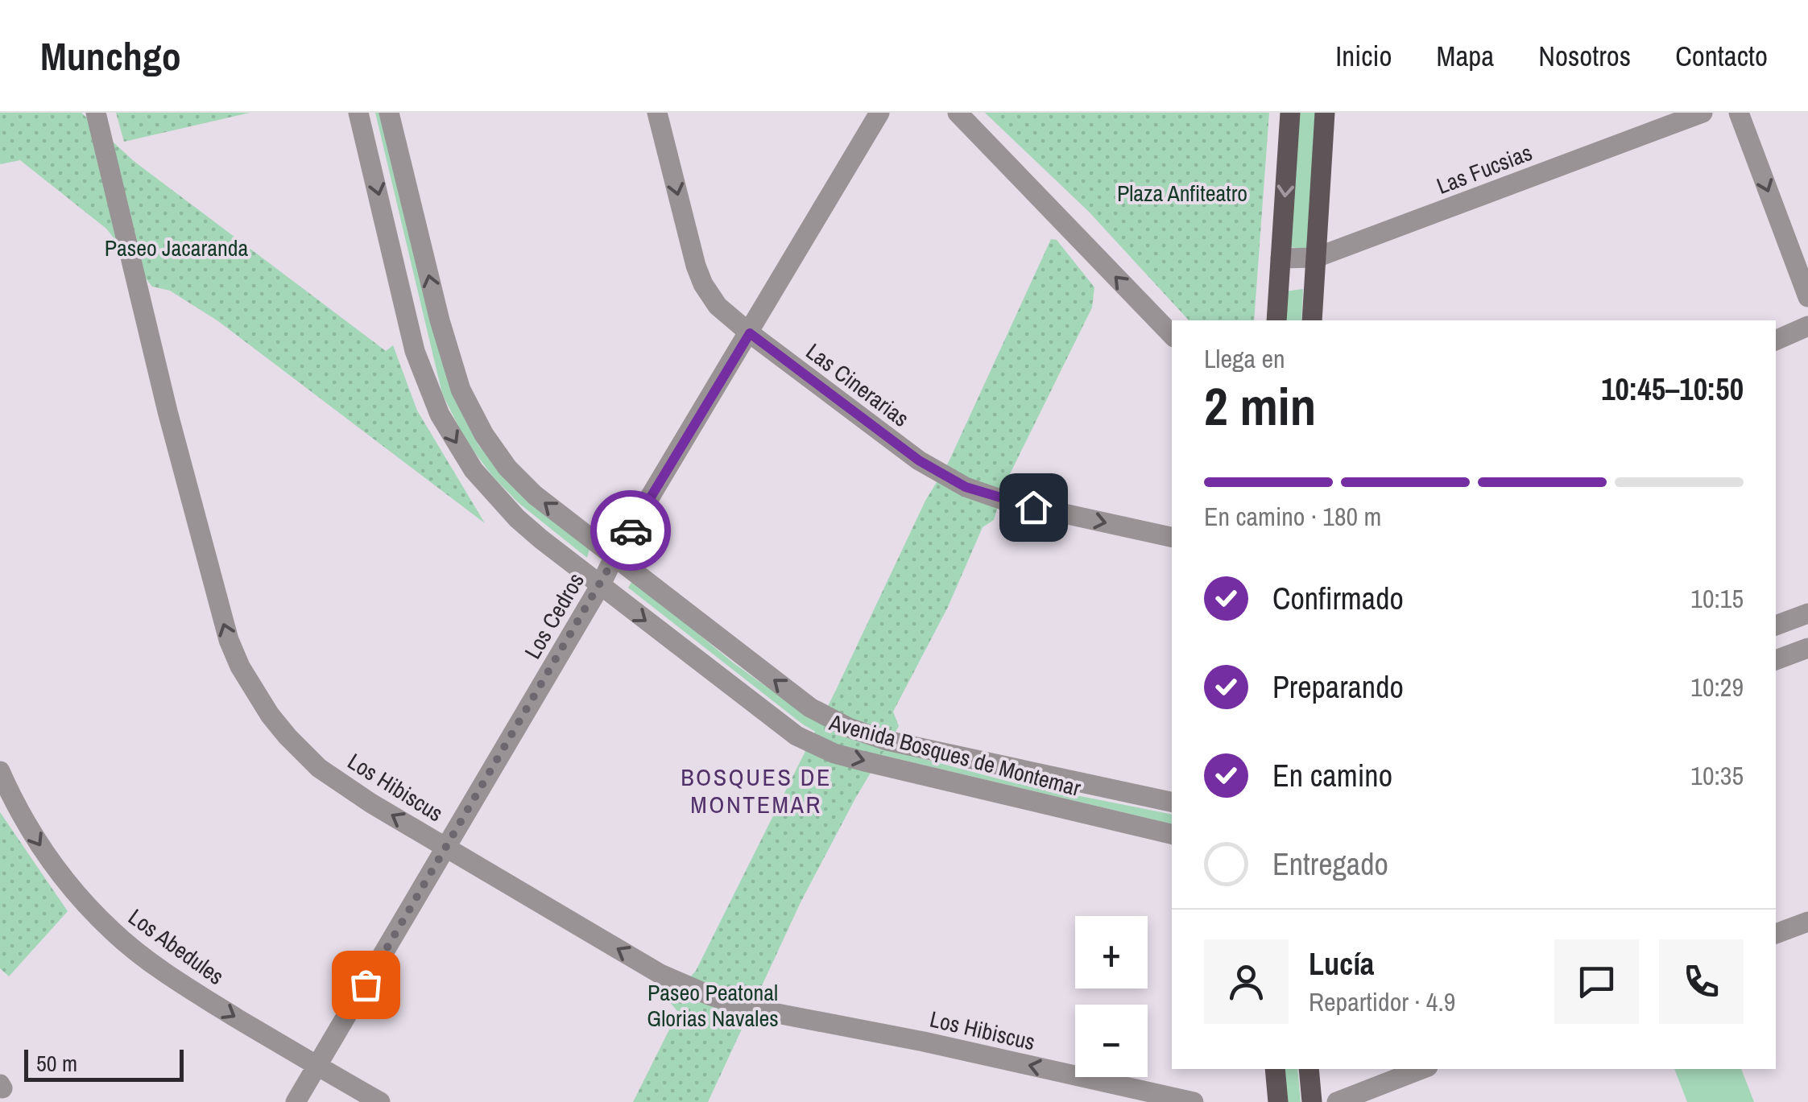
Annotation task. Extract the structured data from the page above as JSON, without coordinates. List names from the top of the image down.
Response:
{
  "streets": {
    "street": [
      "Las Fucsias",
      "Las Cinerarias",
      "Los Cedros",
      "Avenida Bosques de Montemar",
      "Los Hibiscus",
      "Los Abedules"
    ]
  },
  "crossings": [
    ["Las Cinerarias", "Los Cedros"],
    ["Los Cedros", "Avenida Bosques de Montemar"],
    ["Los Cedros", "Los Hibiscus"],
    ["Los Cedros", "Los Abedules"]
  ],
  "one_way": ["Las Cinerarias", "Los Hibiscus", "Los Abedules"],
  "districts": ["BOSQUES DE MONTEMAR"],
  "parks": ["Plaza Anfiteatro", "Paseo Jacaranda", "Paseo Peatonal Glorias Navales"],
  "scale_bar": "50 m",
  "page": {
    "header": "Munchgo",
    "nav": [
      "Inicio",
      "Mapa",
      "Nosotros",
      "Contacto"
    ],
    "heading": ["2 min", "Llega en", "10:45–10:50"],
    "panel": ["Lucía", "Repartidor · 4.9"],
    "bar": "En camino · 180 m",
    "list": [
      ["Confirmado", "10:15"],
      ["Preparando", "10:29"],
      ["En camino", "10:35"],
      "Entregado"
    ],
    "map_buttons": ["+", "−"],
    "scale": "50 m"
  }
}
